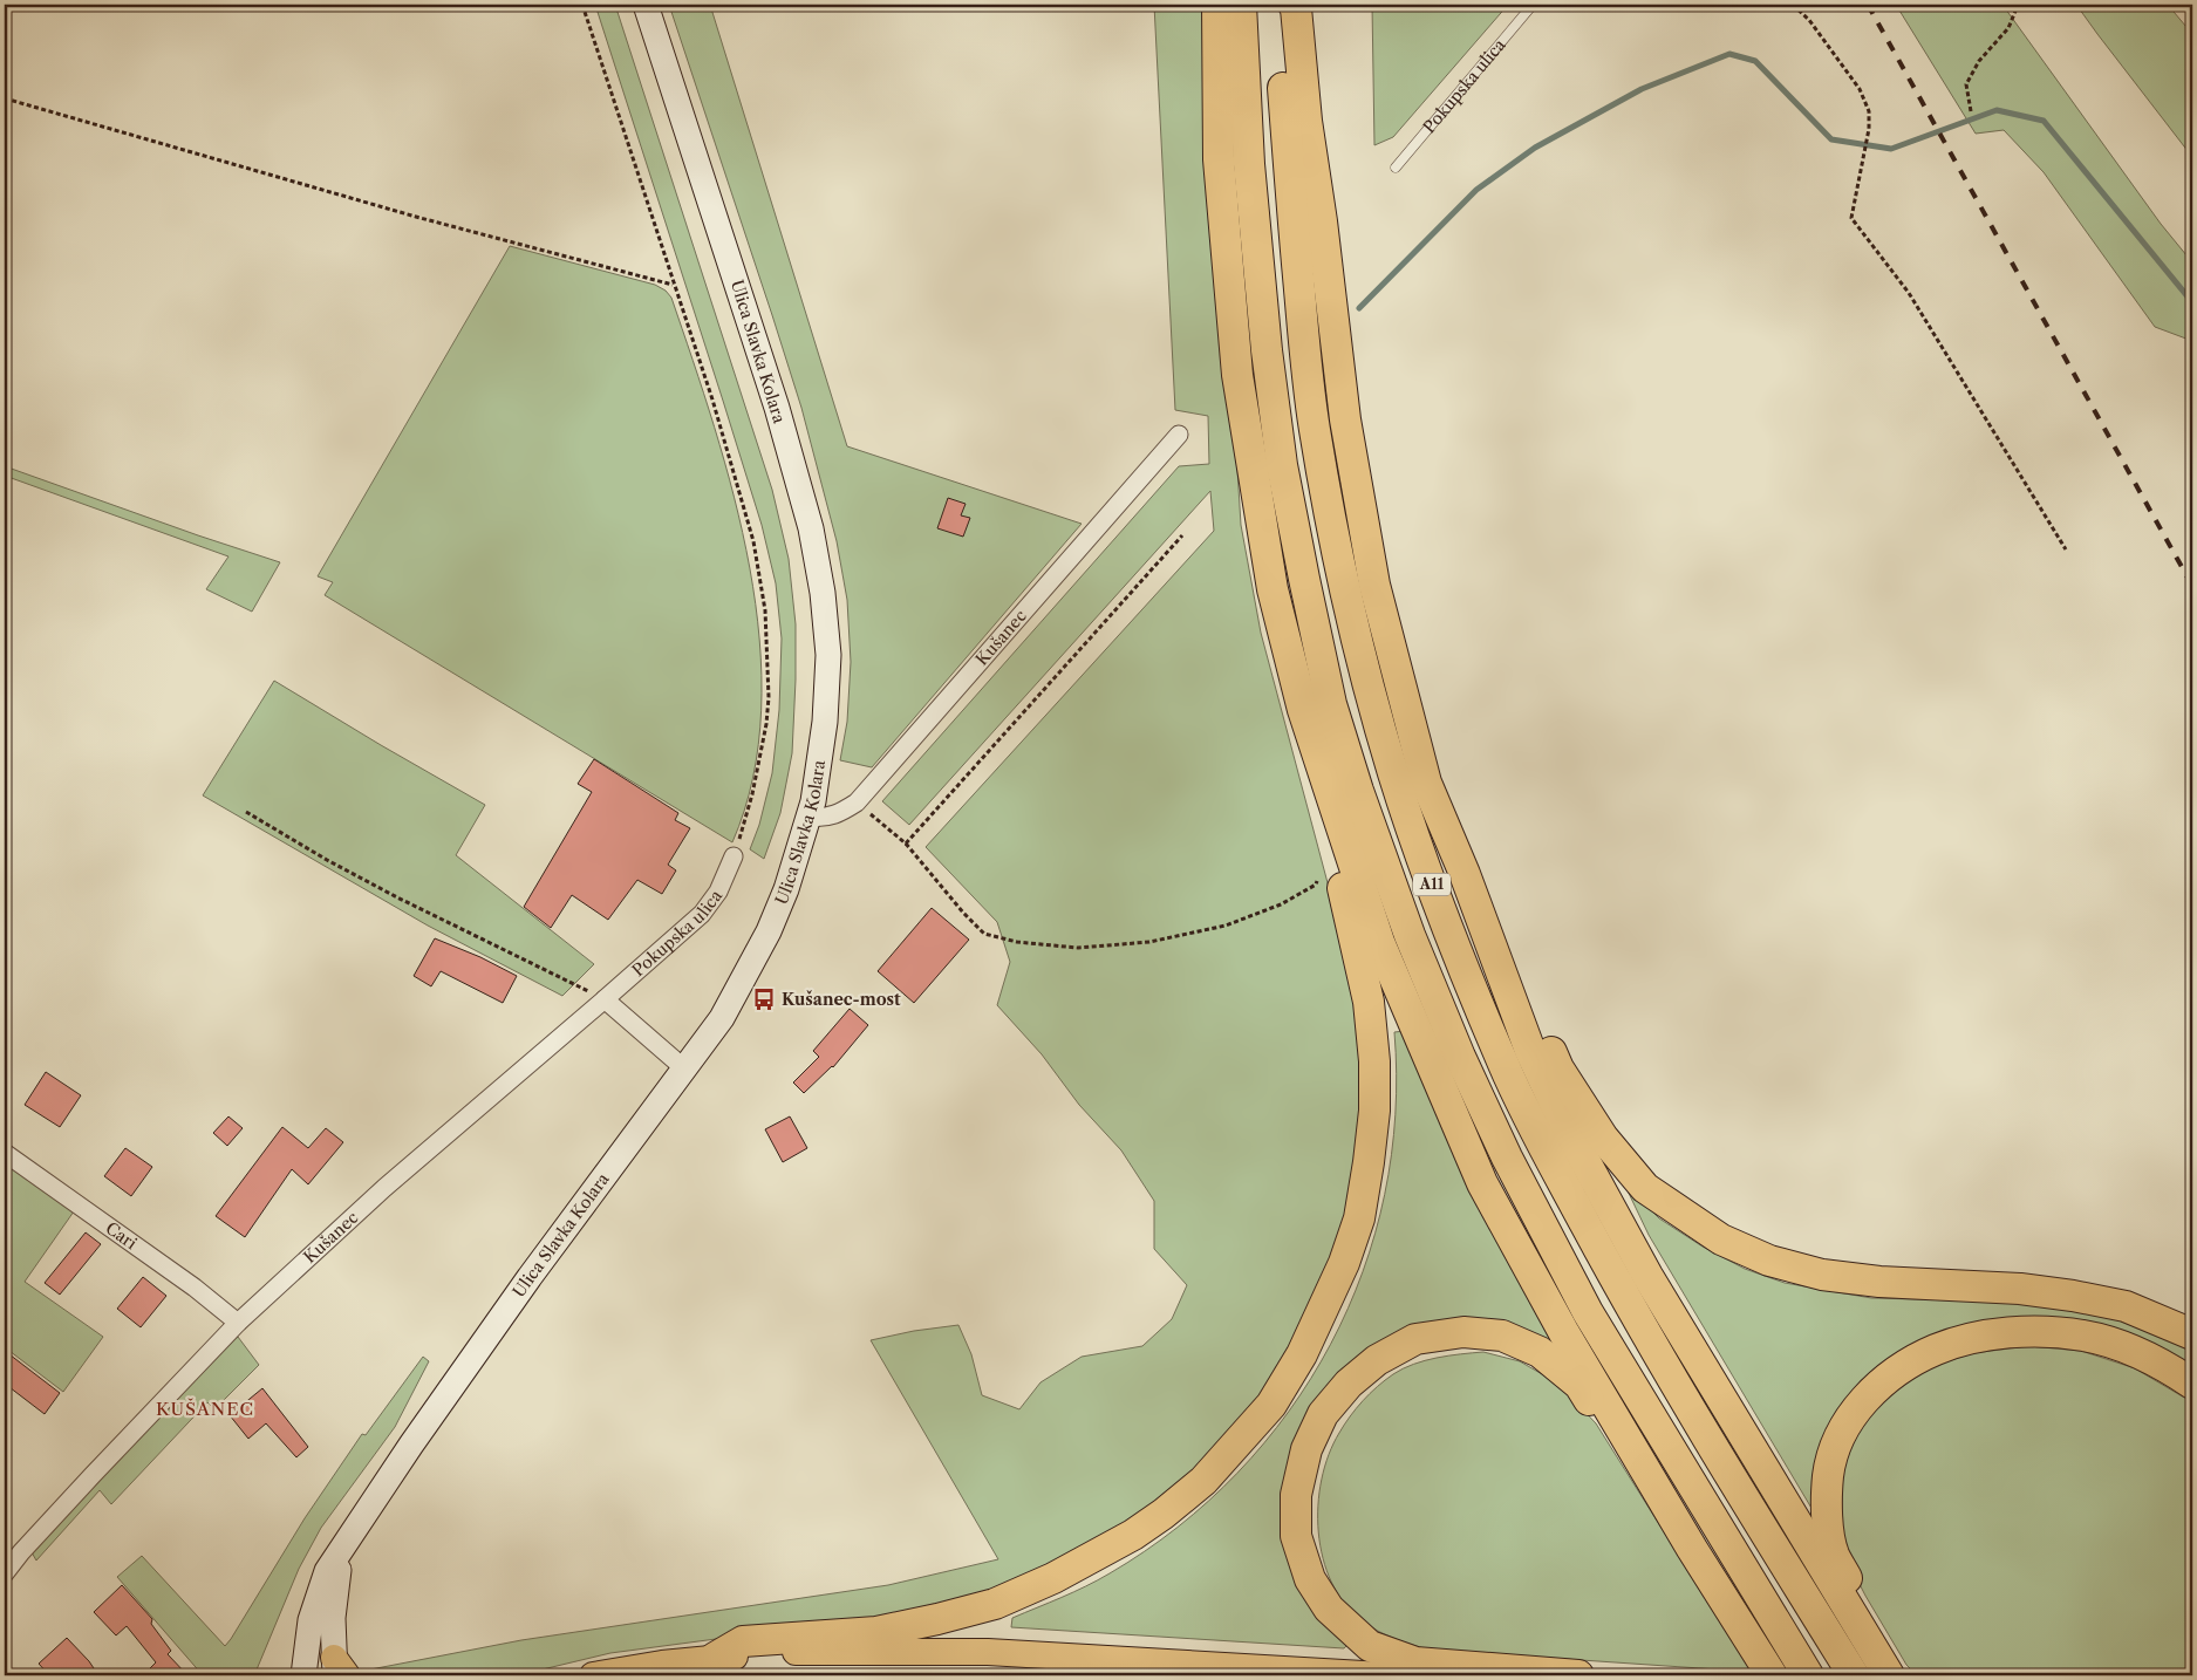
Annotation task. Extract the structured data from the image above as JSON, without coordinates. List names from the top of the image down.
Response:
{
  "streets": {
    "highway": ["A11"],
    "main road": ["Ulica Slavka Kolara"],
    "street": ["Pokupska ulica", "Kušanec", "Cari"]
  },
  "crossings": [
    ["Pokupska ulica", "Kušanec"],
    ["Ulica Slavka Kolara", "Kušanec"],
    ["Kušanec", "Cari"]
  ],
  "districts": ["KUŠANEC"],
  "places": {
    "bus stop": ["Kušanec-most"]
  }
}
